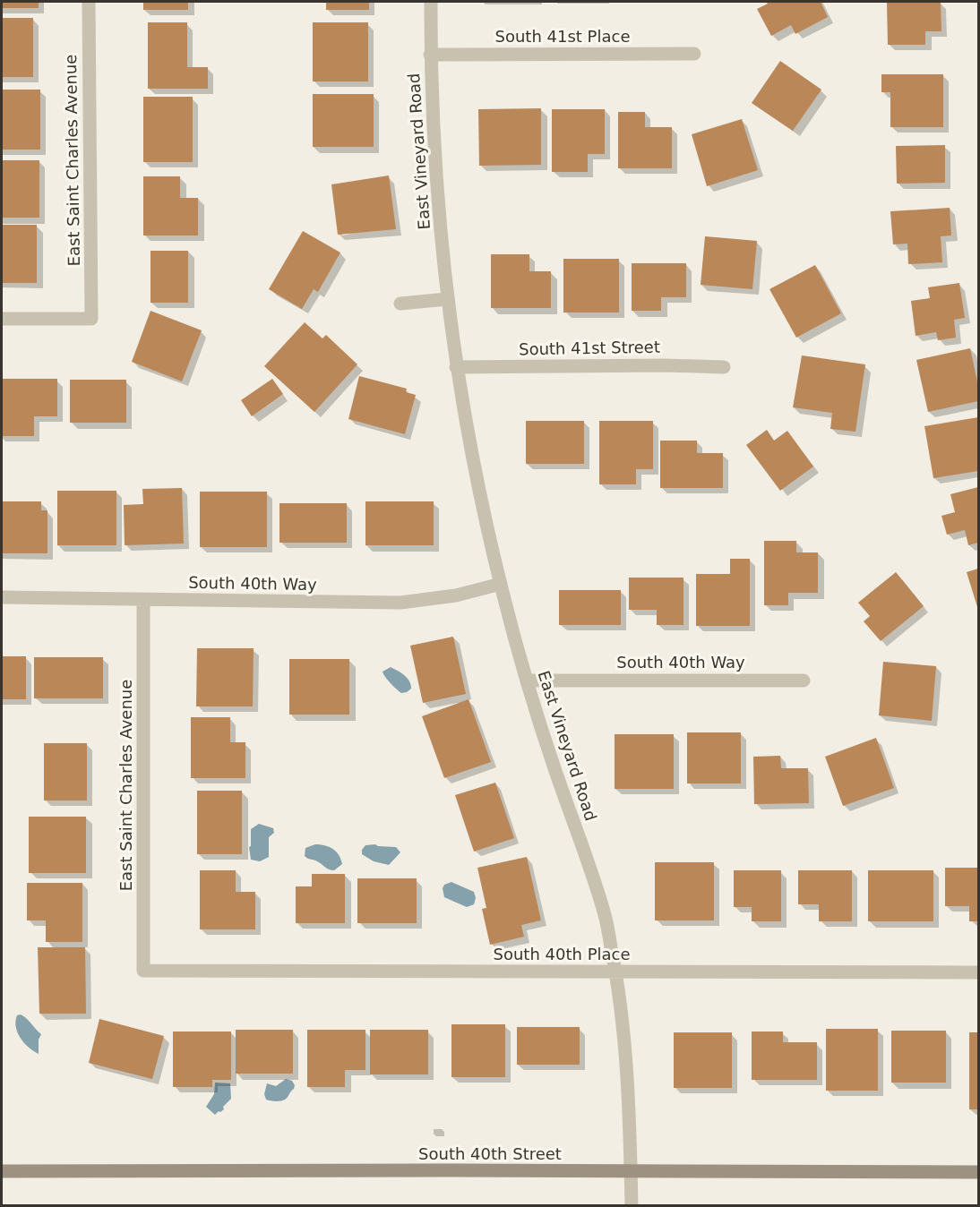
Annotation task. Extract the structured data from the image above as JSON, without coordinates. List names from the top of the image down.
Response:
{
  "streets": {
    "main road": ["South 40th Street"],
    "street": [
      "South 41st Place",
      "East Vineyard Road",
      "East Saint Charles Avenue",
      "South 41st Street",
      "South 40th Way",
      "South 40th Place"
    ]
  },
  "crossings": [
    ["South 41st Place", "East Vineyard Road"],
    ["East Vineyard Road", "South 41st Street"],
    ["East Vineyard Road", "South 40th Way"],
    ["East Vineyard Road", "South 40th Place"],
    ["East Vineyard Road", "South 40th Street"],
    ["East Saint Charles Avenue", "South 40th Way"],
    ["East Saint Charles Avenue", "South 40th Place"]
  ]
}
